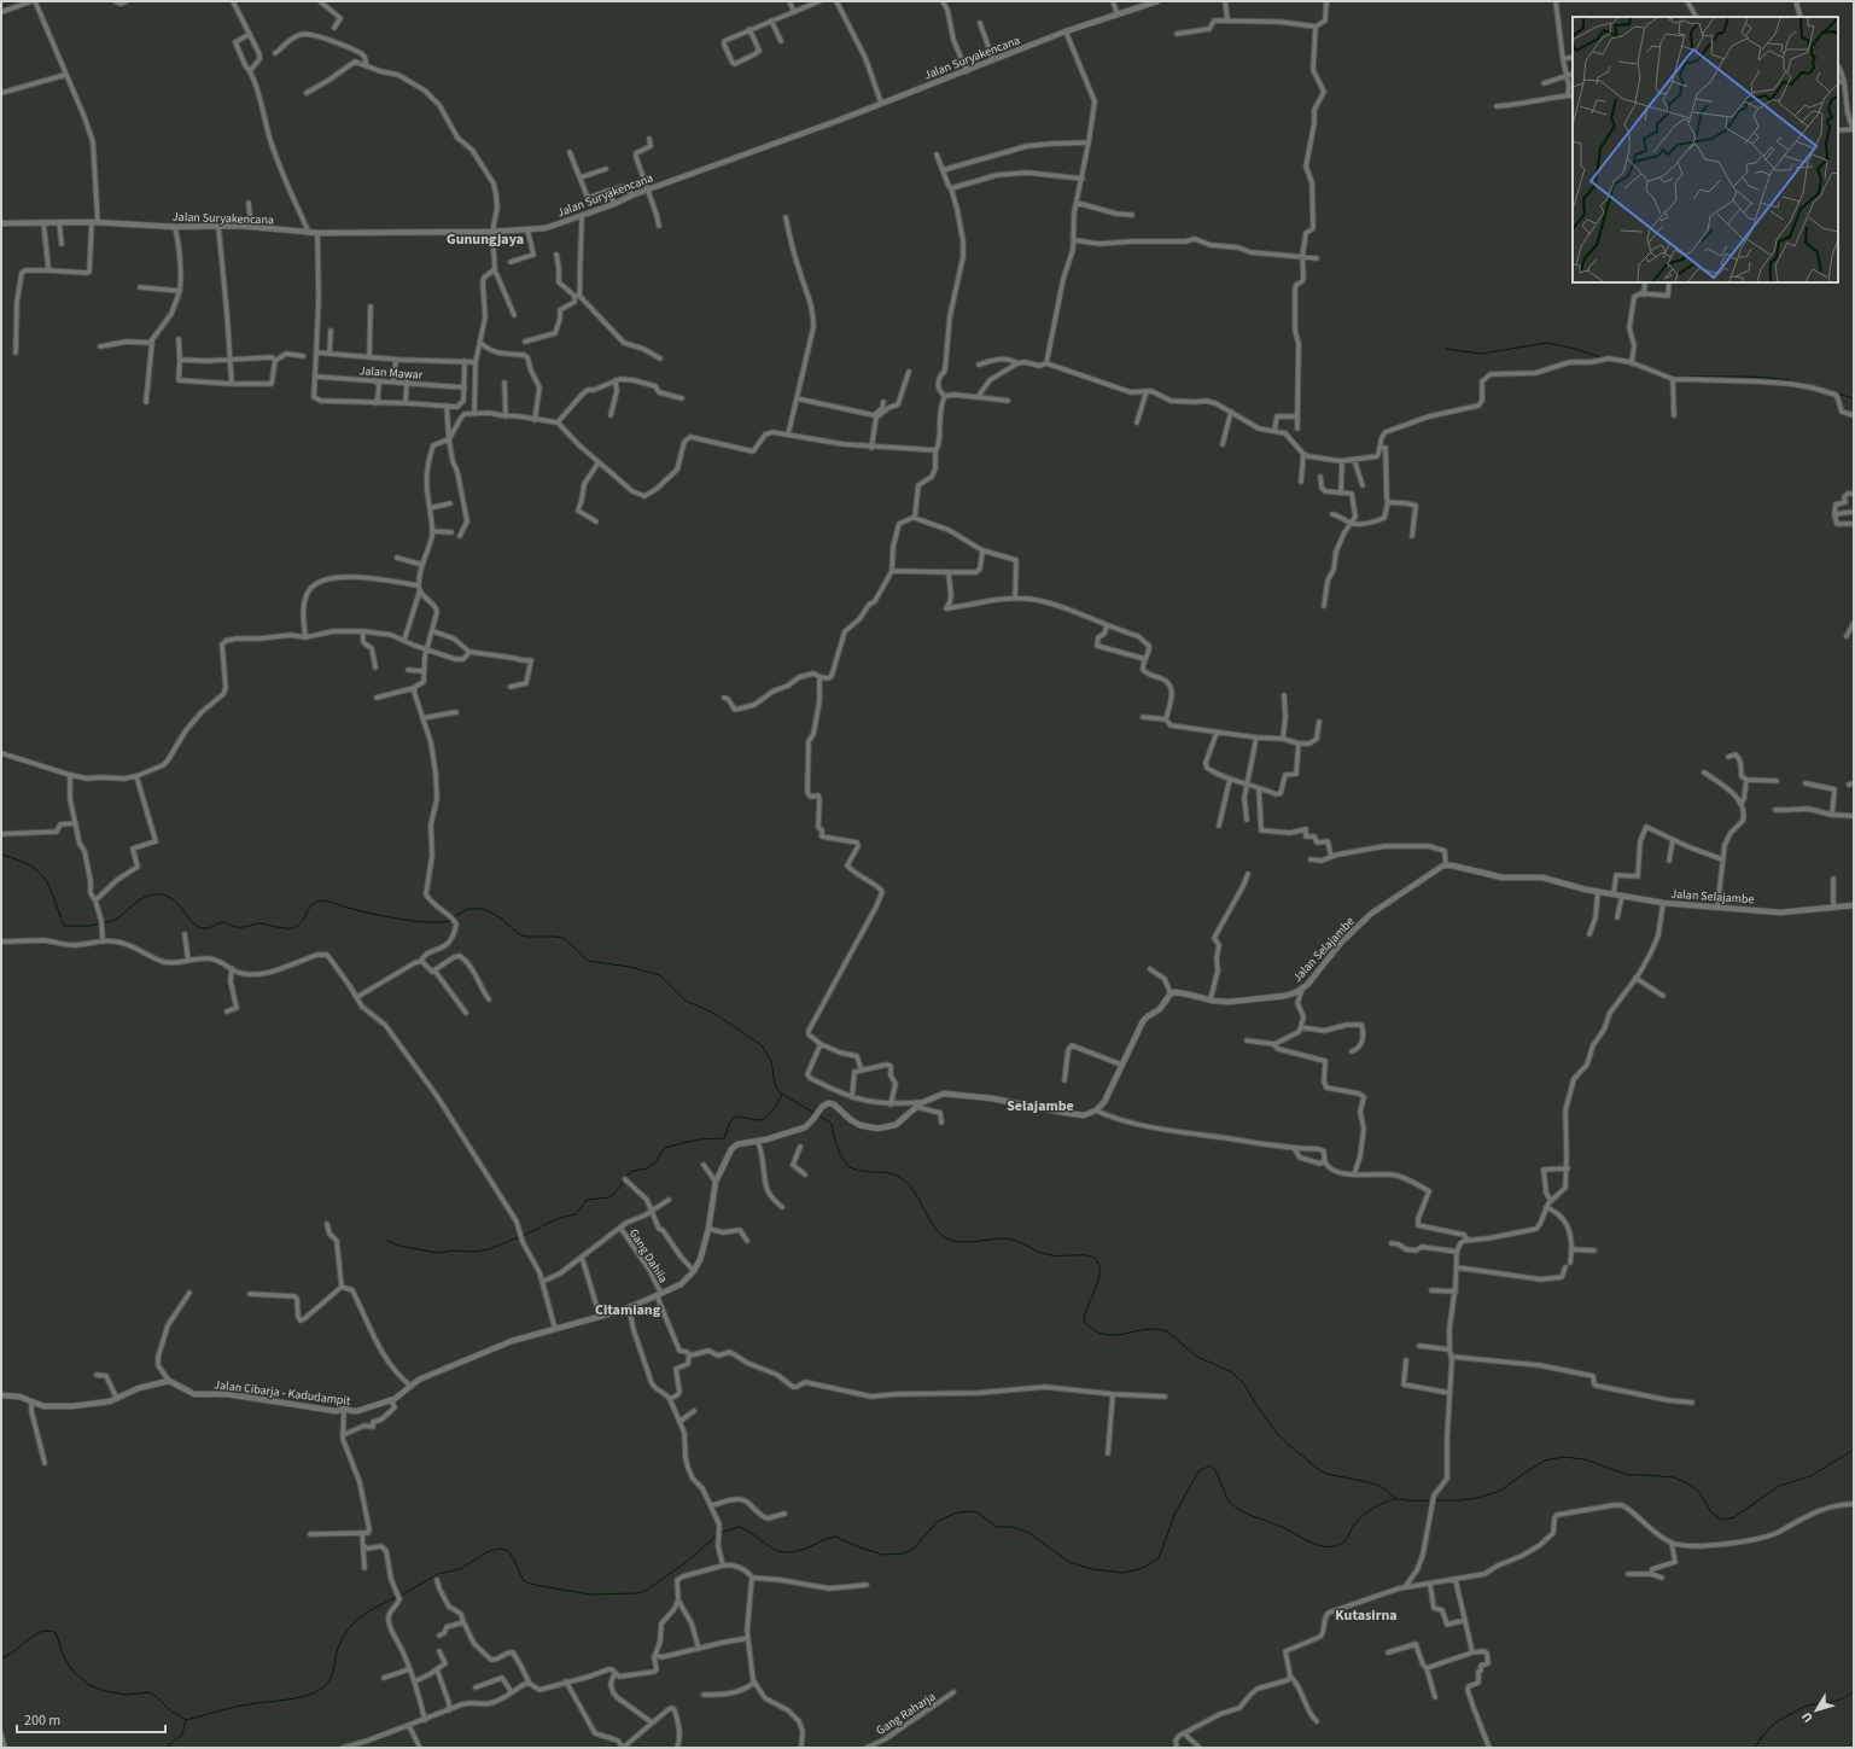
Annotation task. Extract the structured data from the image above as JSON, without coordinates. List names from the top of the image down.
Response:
{
  "streets": {
    "street": [
      "Jalan Suryakencana",
      "Jalan Mawar",
      "Jalan Selajambe",
      "Gang Dahila",
      "Jalan Cibarja - Kadudampit",
      "Gang Raharja"
    ]
  },
  "crossings": [
    ["Gang Dahila", "Jalan Cibarja - Kadudampit"]
  ],
  "districts": [
    "Gunungjaya",
    "Selajambe",
    "Citamiang",
    "Kutasirna"
  ],
  "scale_bar": "200 m",
  "north": "bottom left"
}
